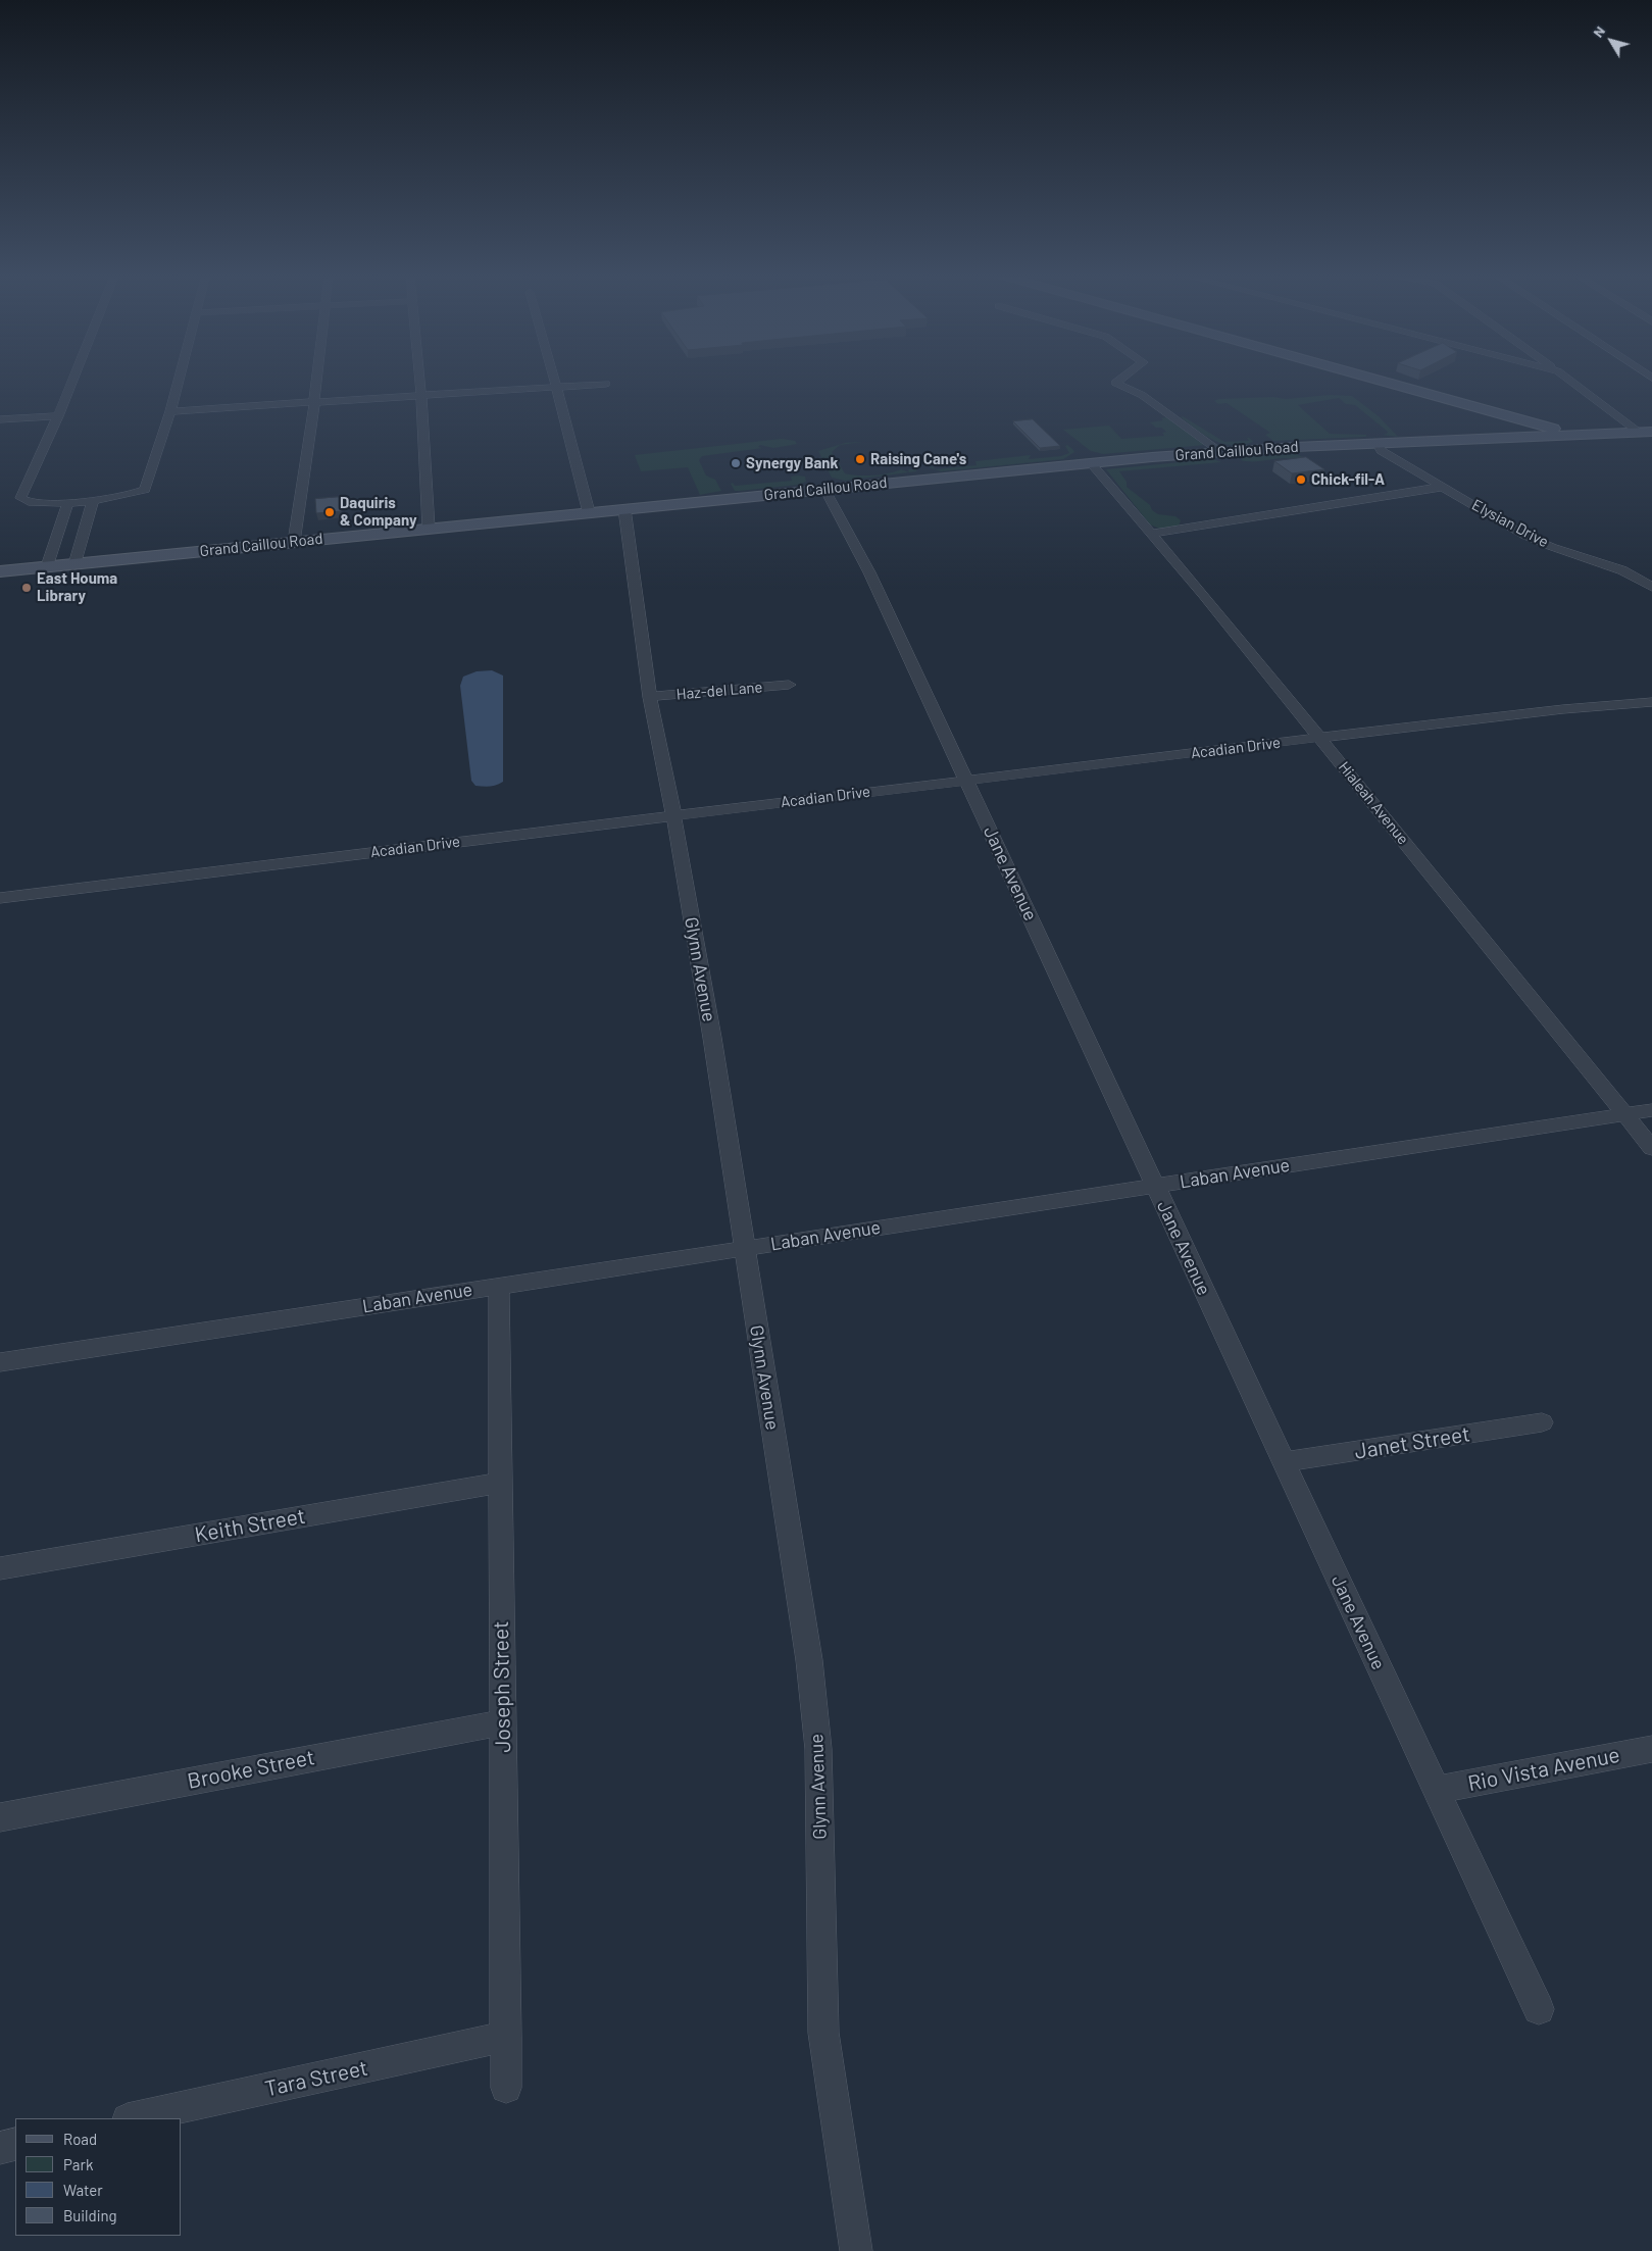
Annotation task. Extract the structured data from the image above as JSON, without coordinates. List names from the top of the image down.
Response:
{
  "streets": {
    "main road": ["Grand Caillou Road"],
    "street": [
      "Elysian Drive",
      "Haz-del Lane",
      "Acadian Drive",
      "Hialeah Avenue",
      "Jane Avenue",
      "Glynn Avenue",
      "Laban Avenue",
      "Janet Street",
      "Keith Street",
      "Joseph Street",
      "Brooke Street",
      "Rio Vista Avenue",
      "Tara Street"
    ]
  },
  "crossings": [
    ["Grand Caillou Road", "Elysian Drive"],
    ["Grand Caillou Road", "Hialeah Avenue"],
    ["Grand Caillou Road", "Jane Avenue"],
    ["Grand Caillou Road", "Glynn Avenue"],
    ["Haz-del Lane", "Glynn Avenue"],
    ["Acadian Drive", "Hialeah Avenue"],
    ["Acadian Drive", "Jane Avenue"],
    ["Acadian Drive", "Glynn Avenue"],
    ["Hialeah Avenue", "Laban Avenue"],
    ["Jane Avenue", "Laban Avenue"],
    ["Jane Avenue", "Janet Street"],
    ["Jane Avenue", "Rio Vista Avenue"],
    ["Glynn Avenue", "Laban Avenue"],
    ["Laban Avenue", "Joseph Street"],
    ["Keith Street", "Joseph Street"],
    ["Joseph Street", "Brooke Street"],
    ["Joseph Street", "Tara Street"]
  ],
  "places": [
    "Raising Cane's",
    "Synergy Bank",
    "Chick-fil-A",
    "Daquiris & Company",
    "East Houma Library"
  ],
  "legend": [
    "Road",
    "Park",
    "Water",
    "Building"
  ],
  "north": "top left"
}
